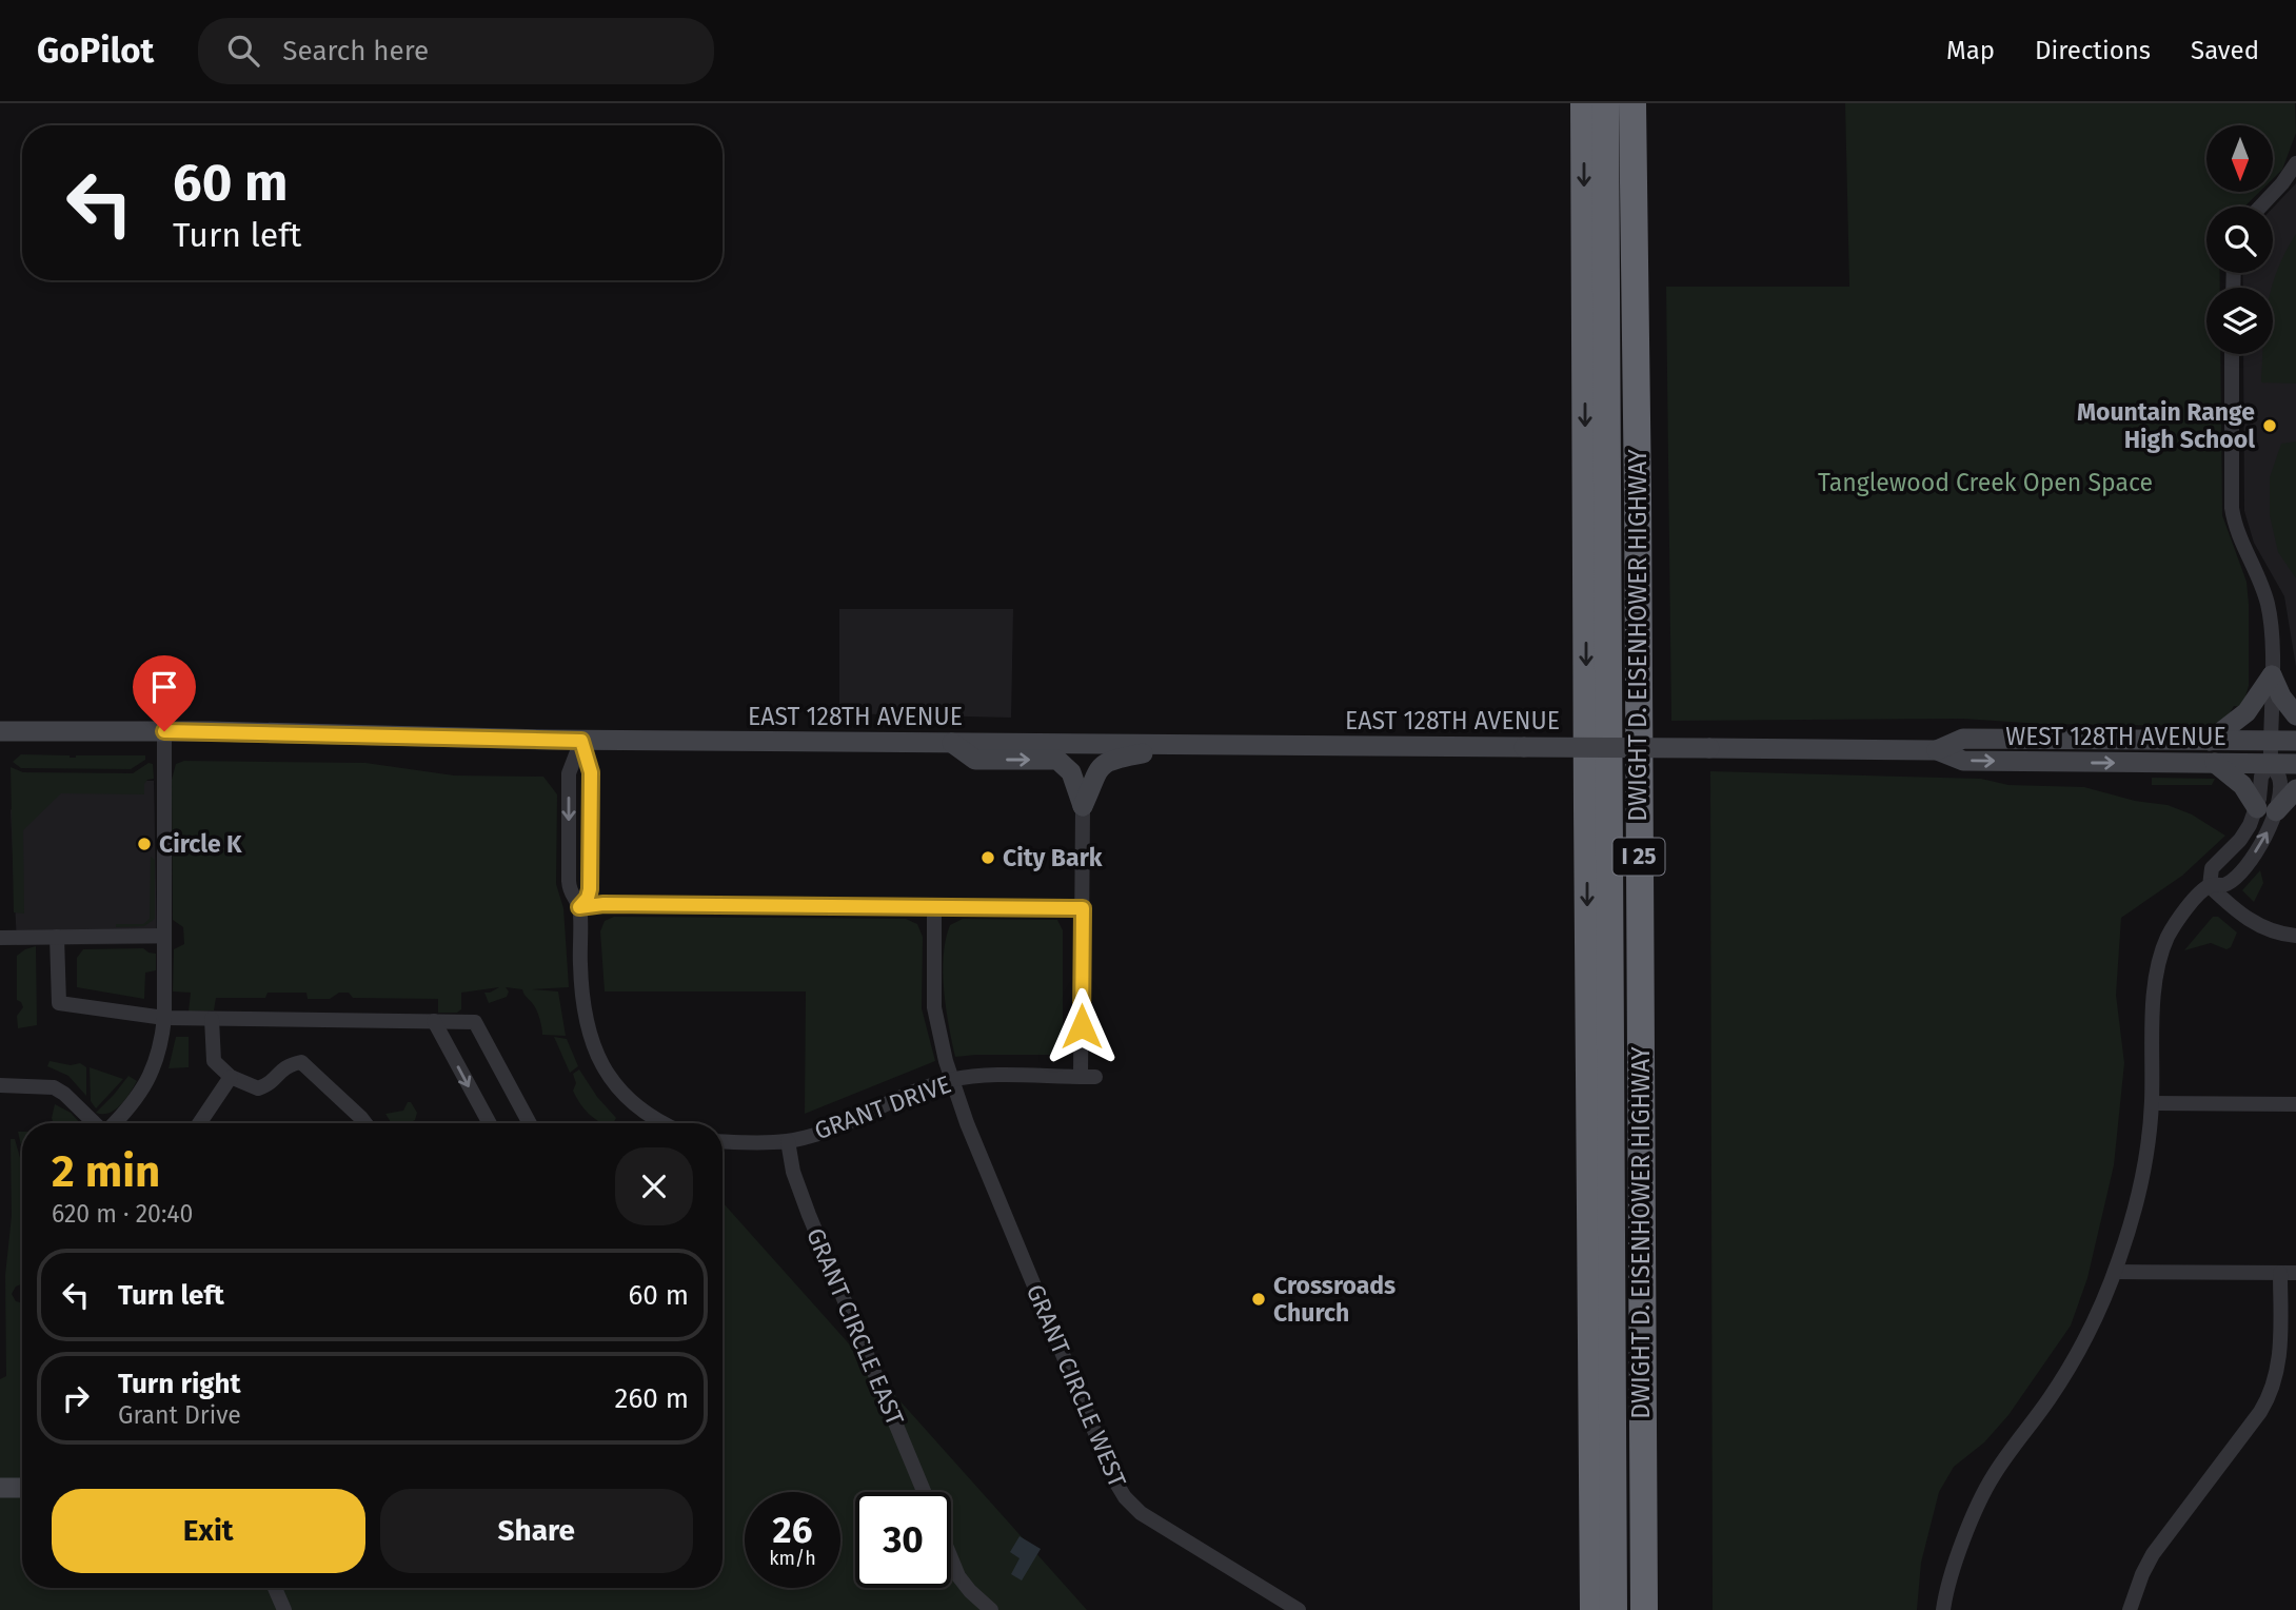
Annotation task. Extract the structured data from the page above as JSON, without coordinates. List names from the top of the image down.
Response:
{
  "streets": {
    "highway": ["DWIGHT D. EISENHOWER HIGHWAY", "I 25"],
    "main road": ["EAST 128TH AVENUE", "WEST 128TH AVENUE"],
    "street": ["GRANT DRIVE", "GRANT CIRCLE EAST", "GRANT CIRCLE WEST"]
  },
  "crossings": [
    ["EAST 128TH AVENUE", "WEST 128TH AVENUE"],
    ["GRANT DRIVE", "GRANT CIRCLE EAST"],
    ["GRANT DRIVE", "GRANT CIRCLE WEST"]
  ],
  "parks": ["Tanglewood Creek Open Space"],
  "places": [
    "Mountain Range High School",
    "Circle K",
    "City Bark",
    "Crossroads Church"
  ],
  "north": "bottom",
  "page": {
    "header": "GoPilot",
    "search": "Search here",
    "nav": ["Map", "Directions", "Saved"],
    "turn": ["60 m", "Turn left"],
    "heading": ["2 min", "620 m · 20:40"],
    "list": [
      {
        "name": "Turn left",
        "value": "60 m"
      },
      {
        "name": "Turn right",
        "note": "Grant Drive",
        "value": "260 m"
      }
    ],
    "buttons": ["Exit", "Share"],
    "speed": "26 km/h",
    "limit": "30"
  }
}
